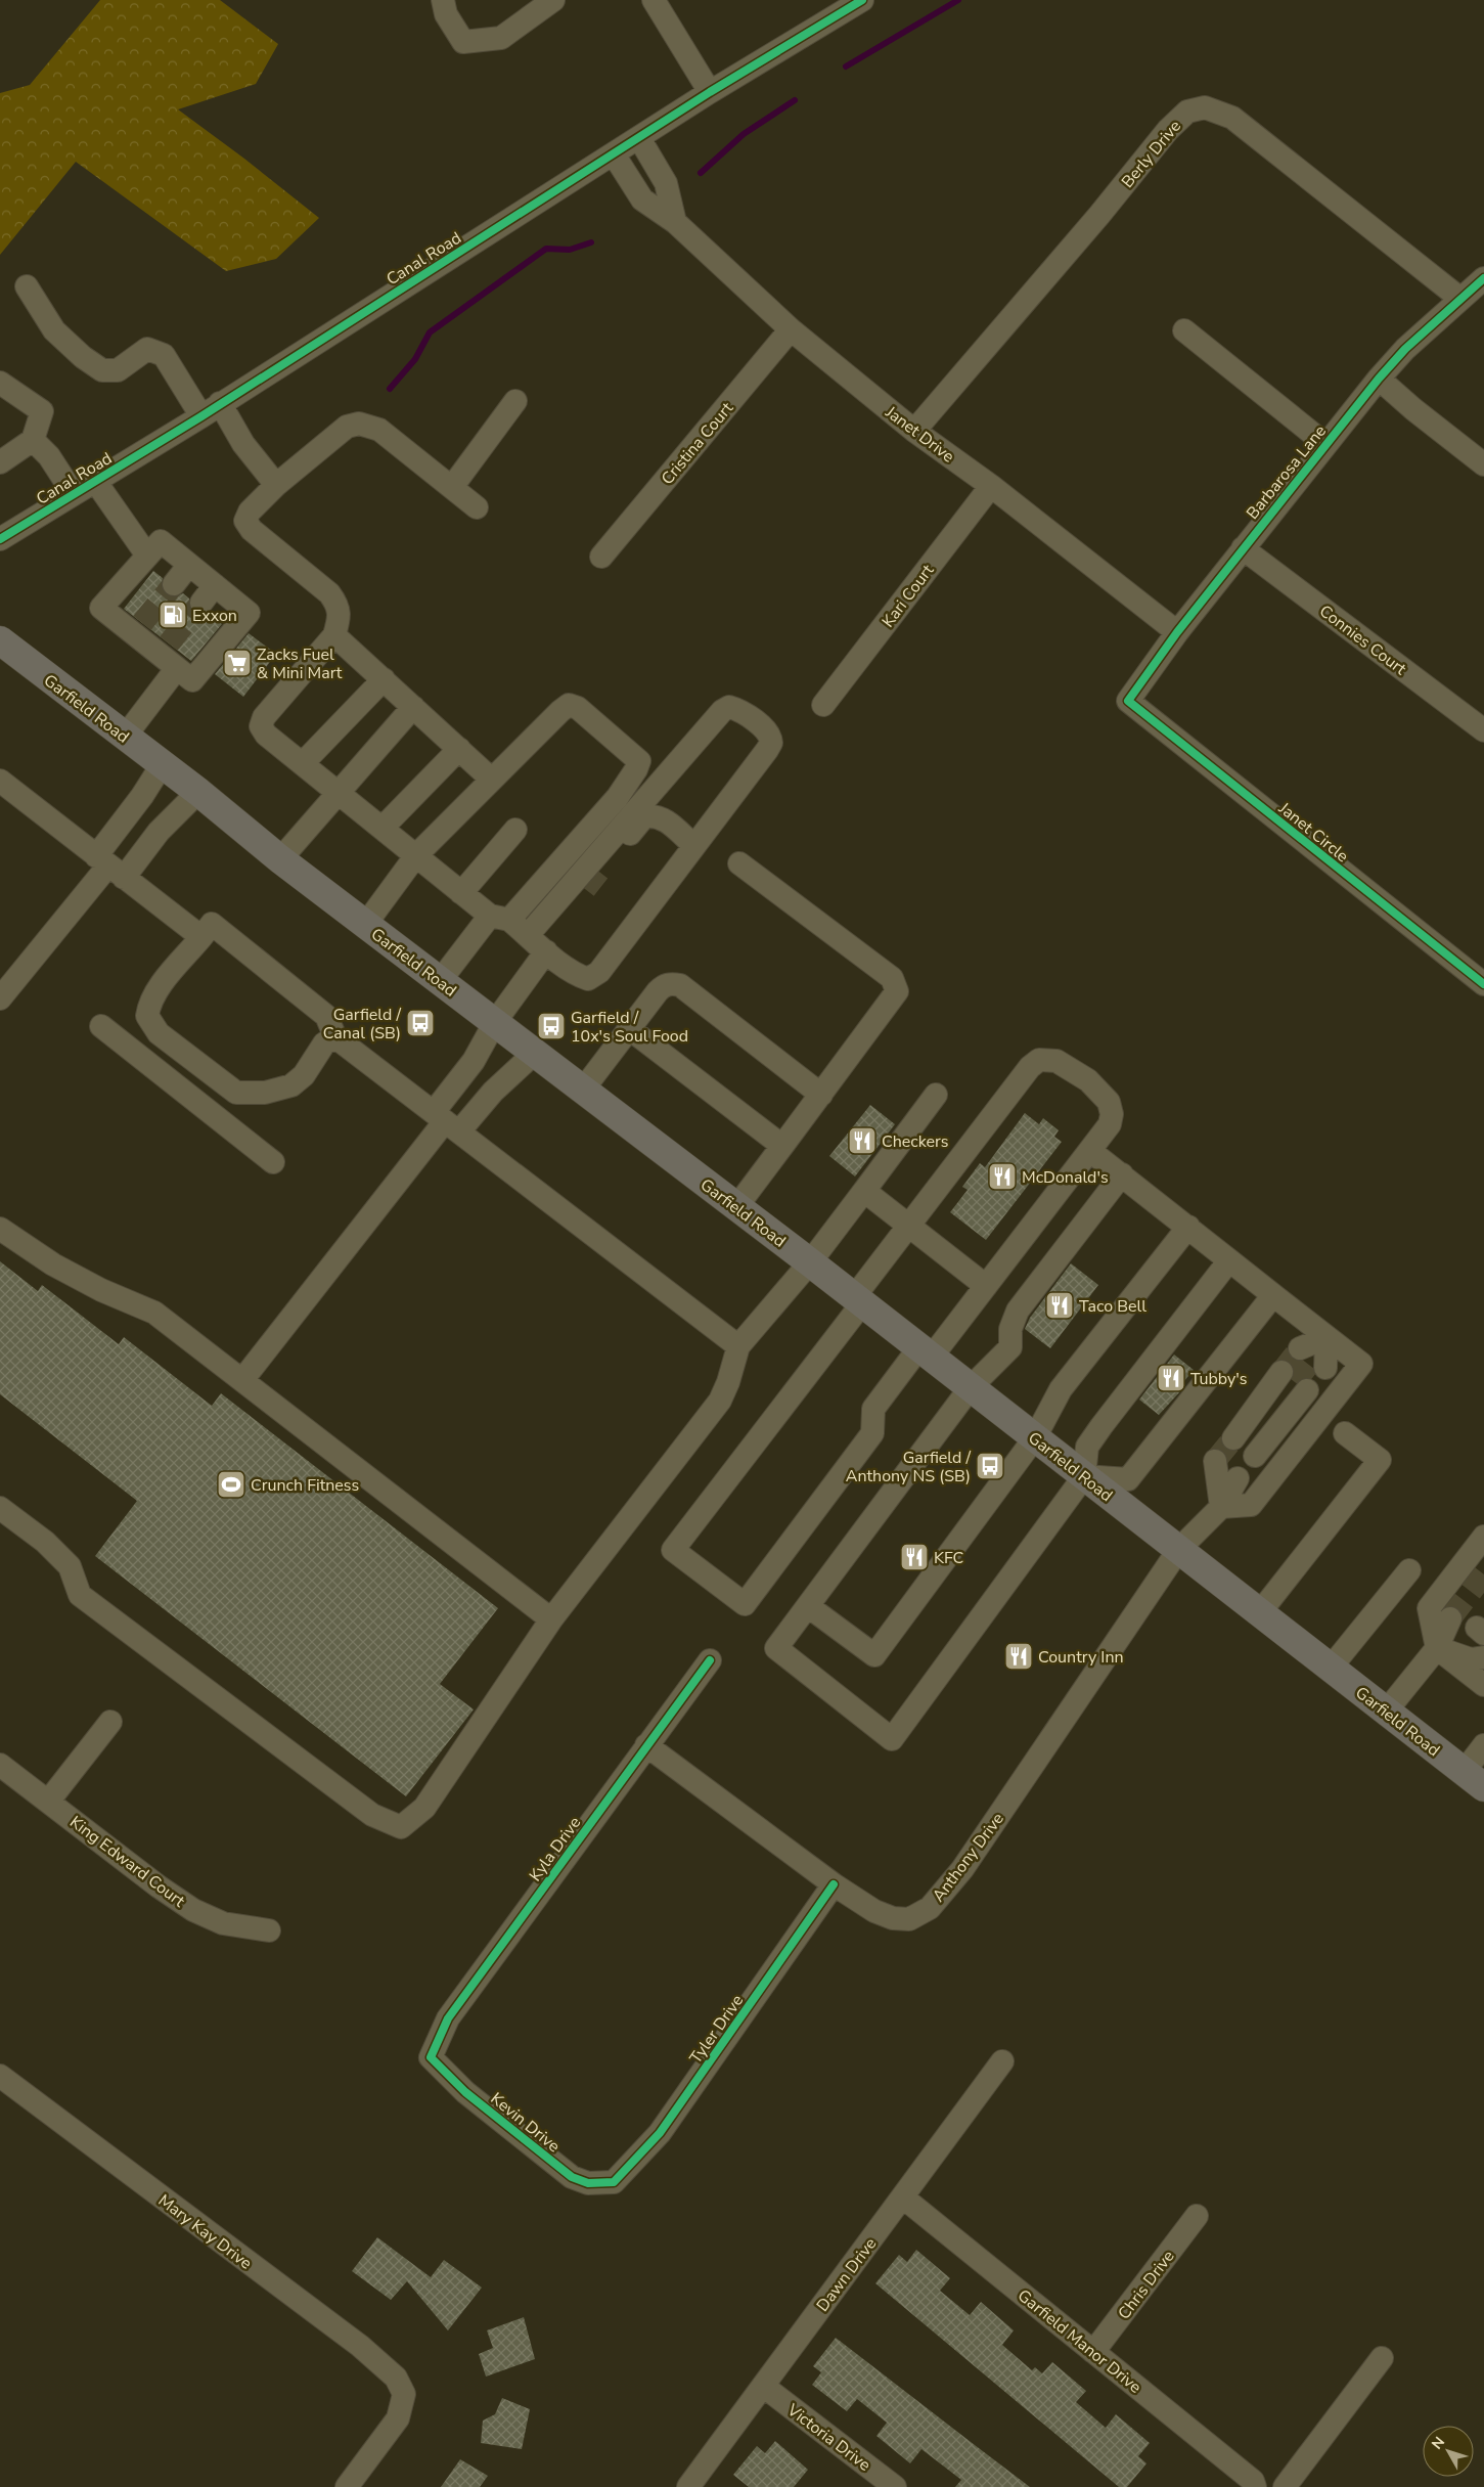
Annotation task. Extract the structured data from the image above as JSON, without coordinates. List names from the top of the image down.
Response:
{
  "streets": {
    "main road": ["Garfield Road"],
    "street": [
      "Berly Drive",
      "Canal Road",
      "Janet Drive",
      "Cristina Court",
      "Barbarosa Lane",
      "Kari Court",
      "Connies Court",
      "Janet Circle",
      "Kyla Drive",
      "Anthony Drive",
      "King Edward Court",
      "Tyler Drive",
      "Kevin Drive",
      "Mary Kay Drive",
      "Dawn Drive",
      "Chris Drive",
      "Garfield Manor Drive",
      "Victoria Drive"
    ]
  },
  "crossings": [
    ["Berly Drive", "Janet Drive"],
    ["Berly Drive", "Barbarosa Lane"],
    ["Canal Road", "Janet Drive"],
    ["Janet Drive", "Cristina Court"],
    ["Janet Drive", "Barbarosa Lane"],
    ["Janet Drive", "Kari Court"],
    ["Barbarosa Lane", "Connies Court"],
    ["Barbarosa Lane", "Janet Circle"],
    ["Garfield Road", "Anthony Drive"],
    ["Kyla Drive", "Anthony Drive"],
    ["Kyla Drive", "Kevin Drive"],
    ["Anthony Drive", "Tyler Drive"],
    ["Tyler Drive", "Kevin Drive"],
    ["Dawn Drive", "Garfield Manor Drive"],
    ["Dawn Drive", "Victoria Drive"],
    ["Chris Drive", "Garfield Manor Drive"]
  ],
  "places": {
    "fuel station": ["Exxon"],
    "supermarket": ["Zacks Fuel & Mini Mart"],
    "bus stop": ["Garfield / Canal (SB)", "Garfield / 10x's Soul Food", "Garfield / Anthony NS (SB)"],
    "restaurant": [
      "Checkers",
      "McDonald's",
      "Taco Bell",
      "Tubby's",
      "KFC",
      "Country Inn"
    ],
    "sports": ["Crunch Fitness"]
  },
  "north": "top left"
}
